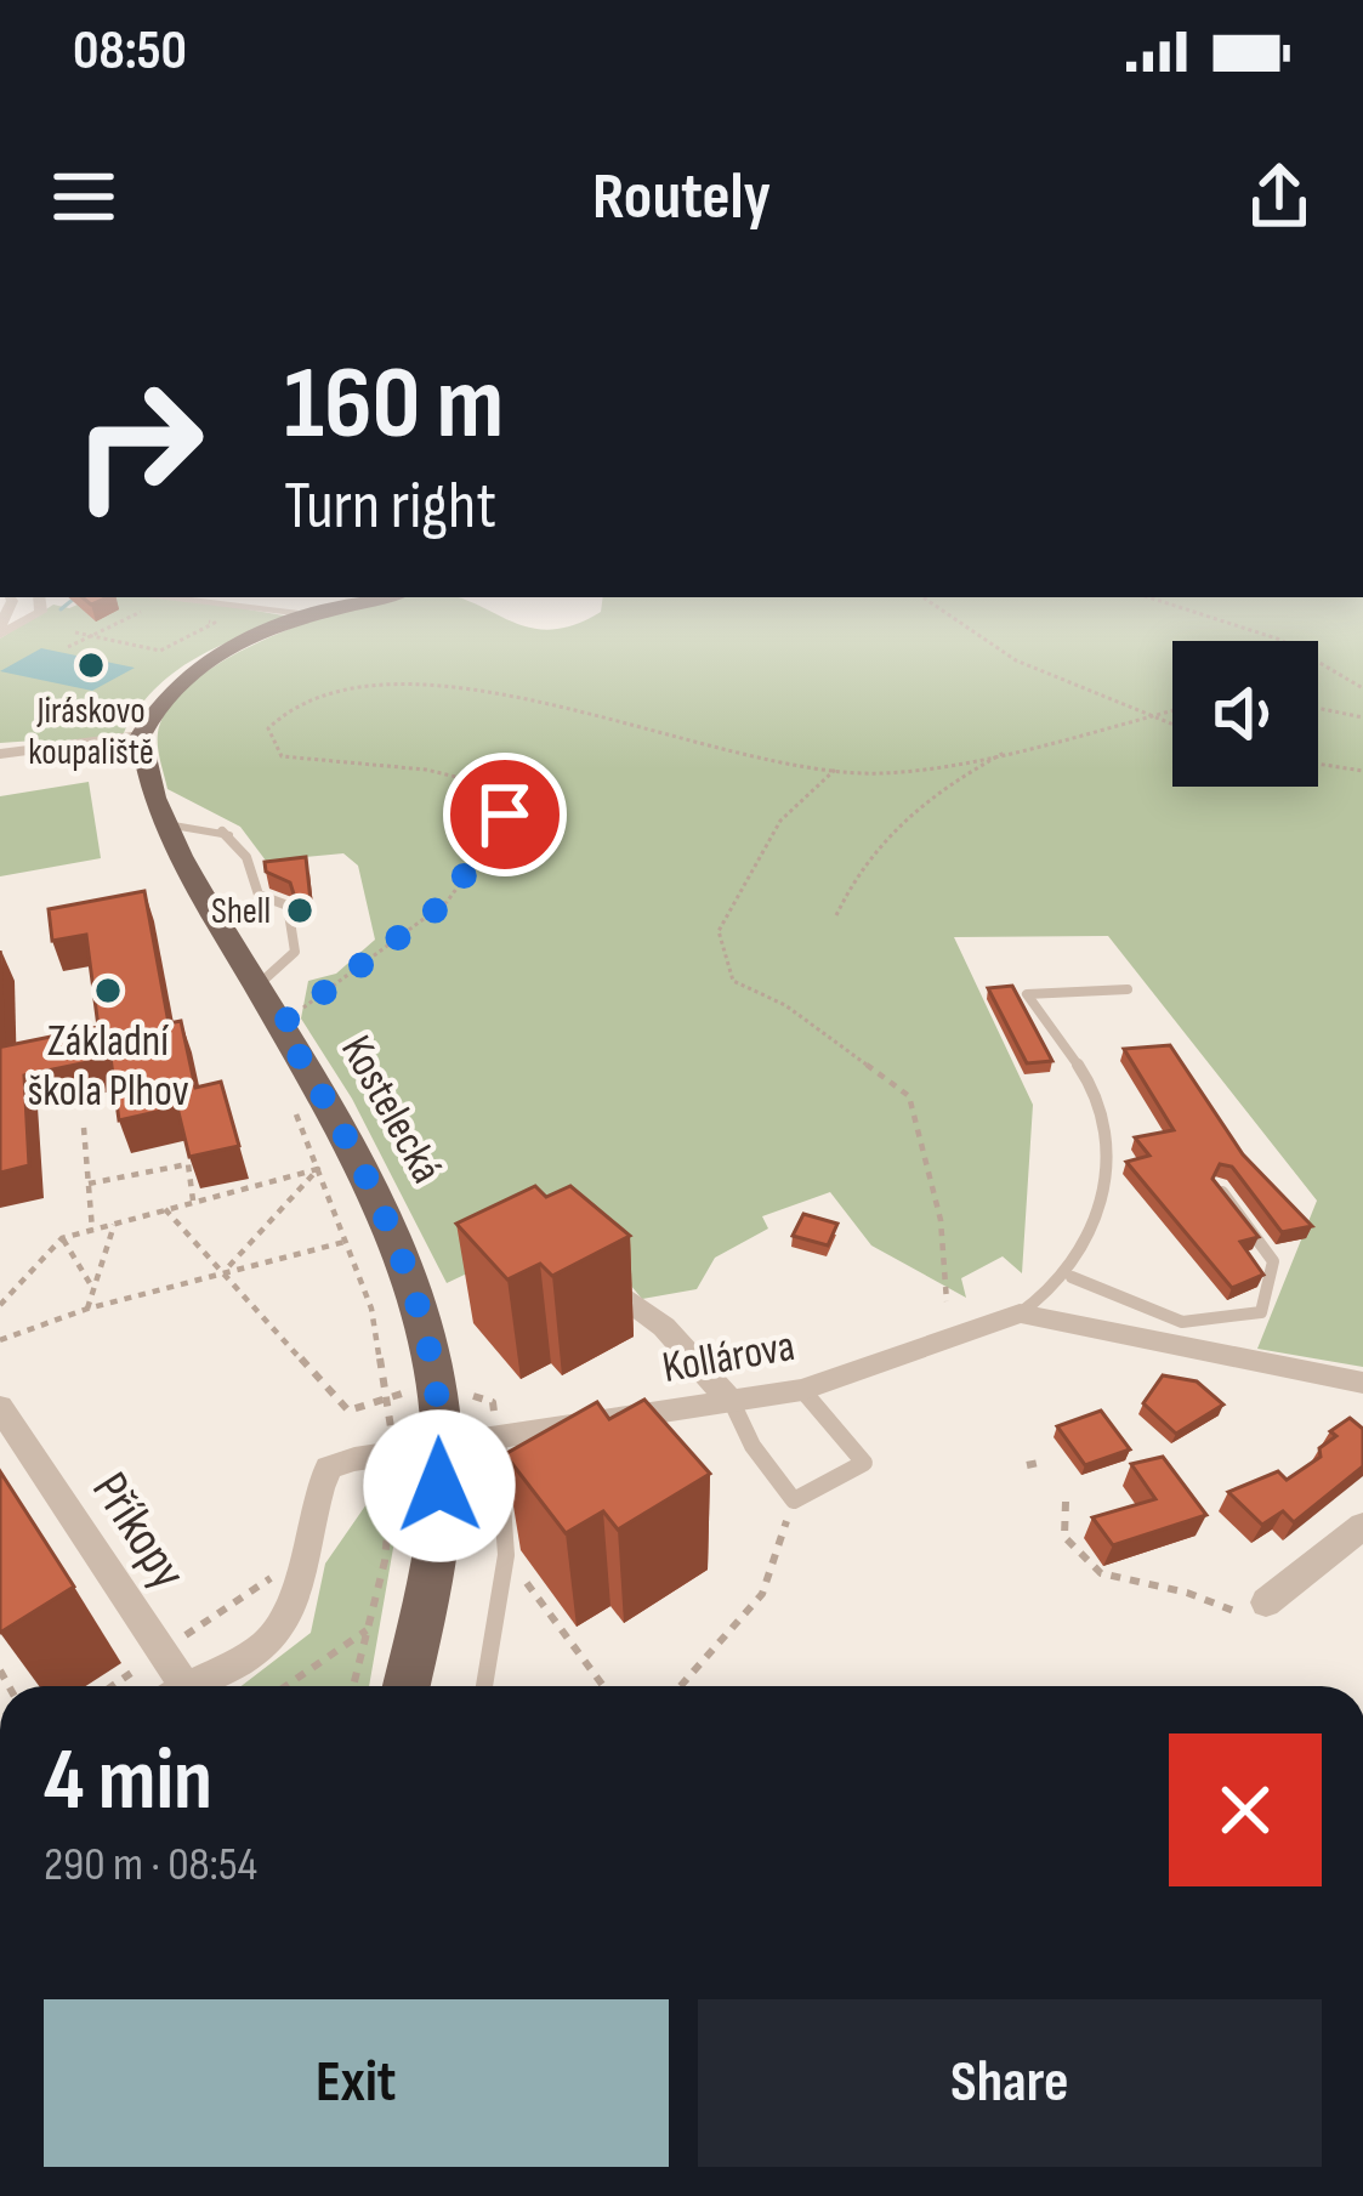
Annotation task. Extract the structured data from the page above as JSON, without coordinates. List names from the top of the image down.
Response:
{
  "streets": {
    "main road": ["Kostelecká"],
    "street": ["Kollárova", "Příkopy"]
  },
  "crossings": [
    ["Kostelecká", "Kollárova"]
  ],
  "places": ["Jiráskovo koupaliště", "Shell", "Základní škola Plhov"],
  "page": {
    "status": "08:50",
    "header": "Routely",
    "turn": ["160 m", "Turn right"],
    "heading": ["4 min", "290 m · 08:54"],
    "buttons": ["Exit", "Share"]
  }
}
